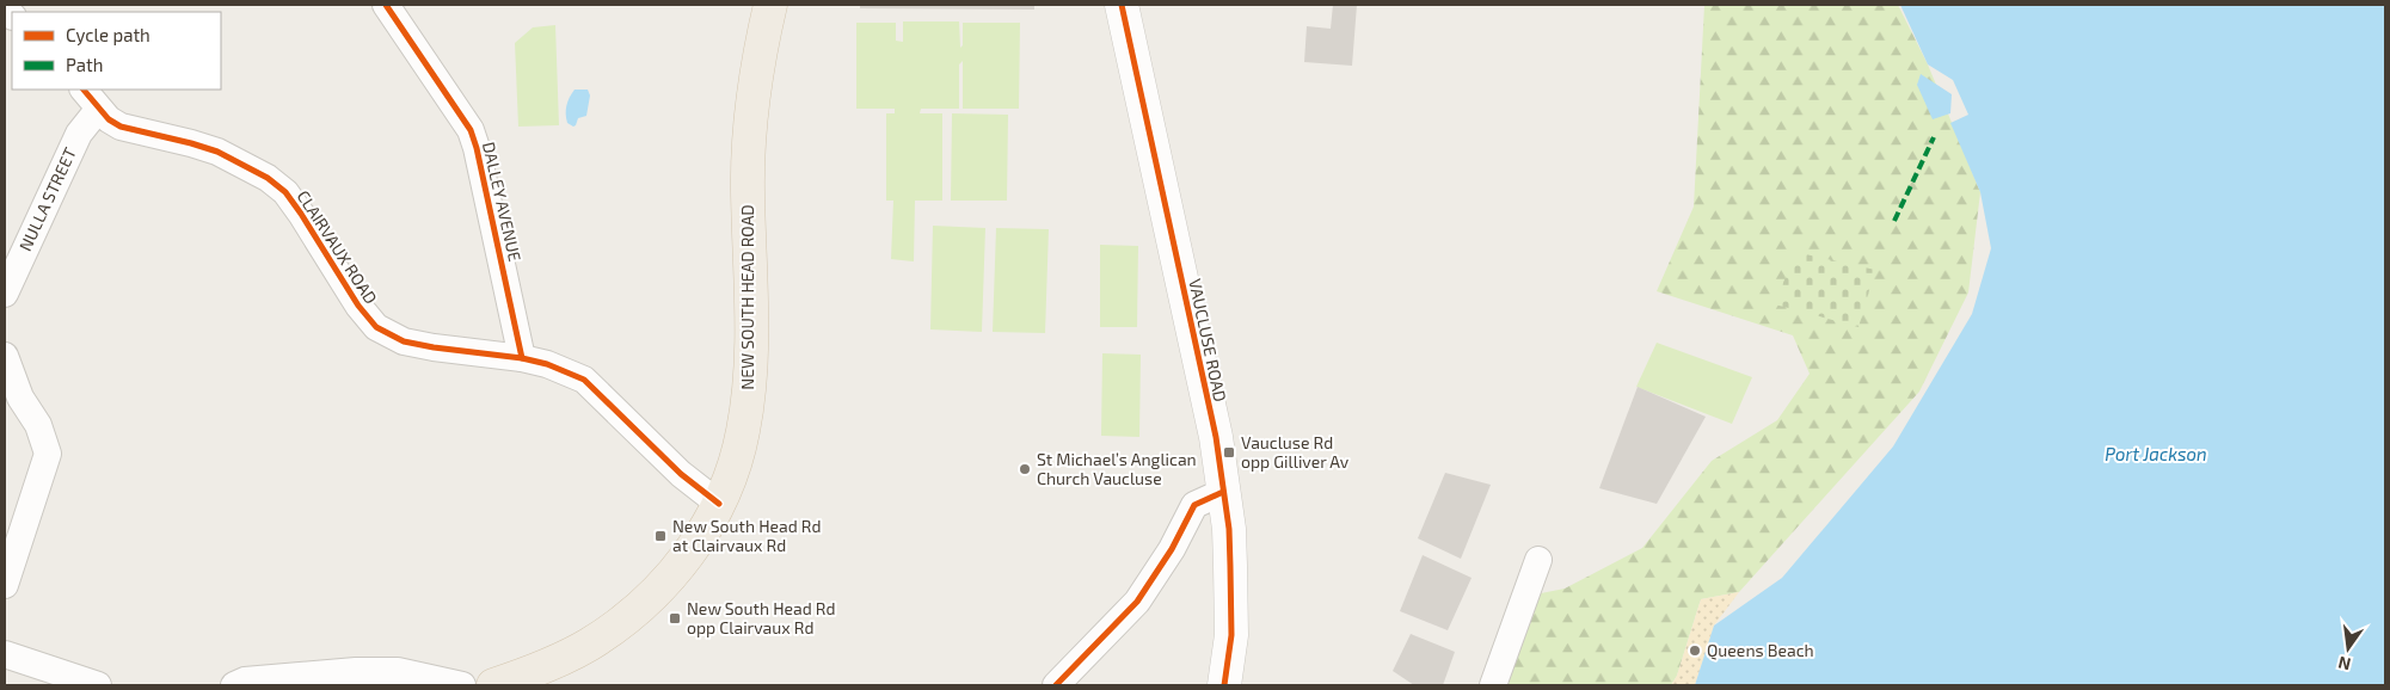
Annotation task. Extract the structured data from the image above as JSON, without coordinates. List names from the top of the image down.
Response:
{
  "streets": {
    "main road": ["NEW SOUTH HEAD ROAD"],
    "street": [
      "NULLA STREET",
      "DALLEY AVENUE",
      "CLAIRVAUX ROAD",
      "VAUCLUSE ROAD"
    ]
  },
  "crossings": [
    ["NULLA STREET", "CLAIRVAUX ROAD"],
    ["DALLEY AVENUE", "CLAIRVAUX ROAD"],
    ["CLAIRVAUX ROAD", "NEW SOUTH HEAD ROAD"]
  ],
  "water": ["Port Jackson"],
  "places": {
    "transit": ["Vaucluse Rd opp Gilliver Av", "New South Head Rd at Clairvaux Rd", "New South Head Rd opp Clairvaux Rd"],
    "other": ["St Michael’s Anglican Church Vaucluse", "Queens Beach"]
  },
  "legend": ["Cycle path", "Path"],
  "north": "bottom"
}
